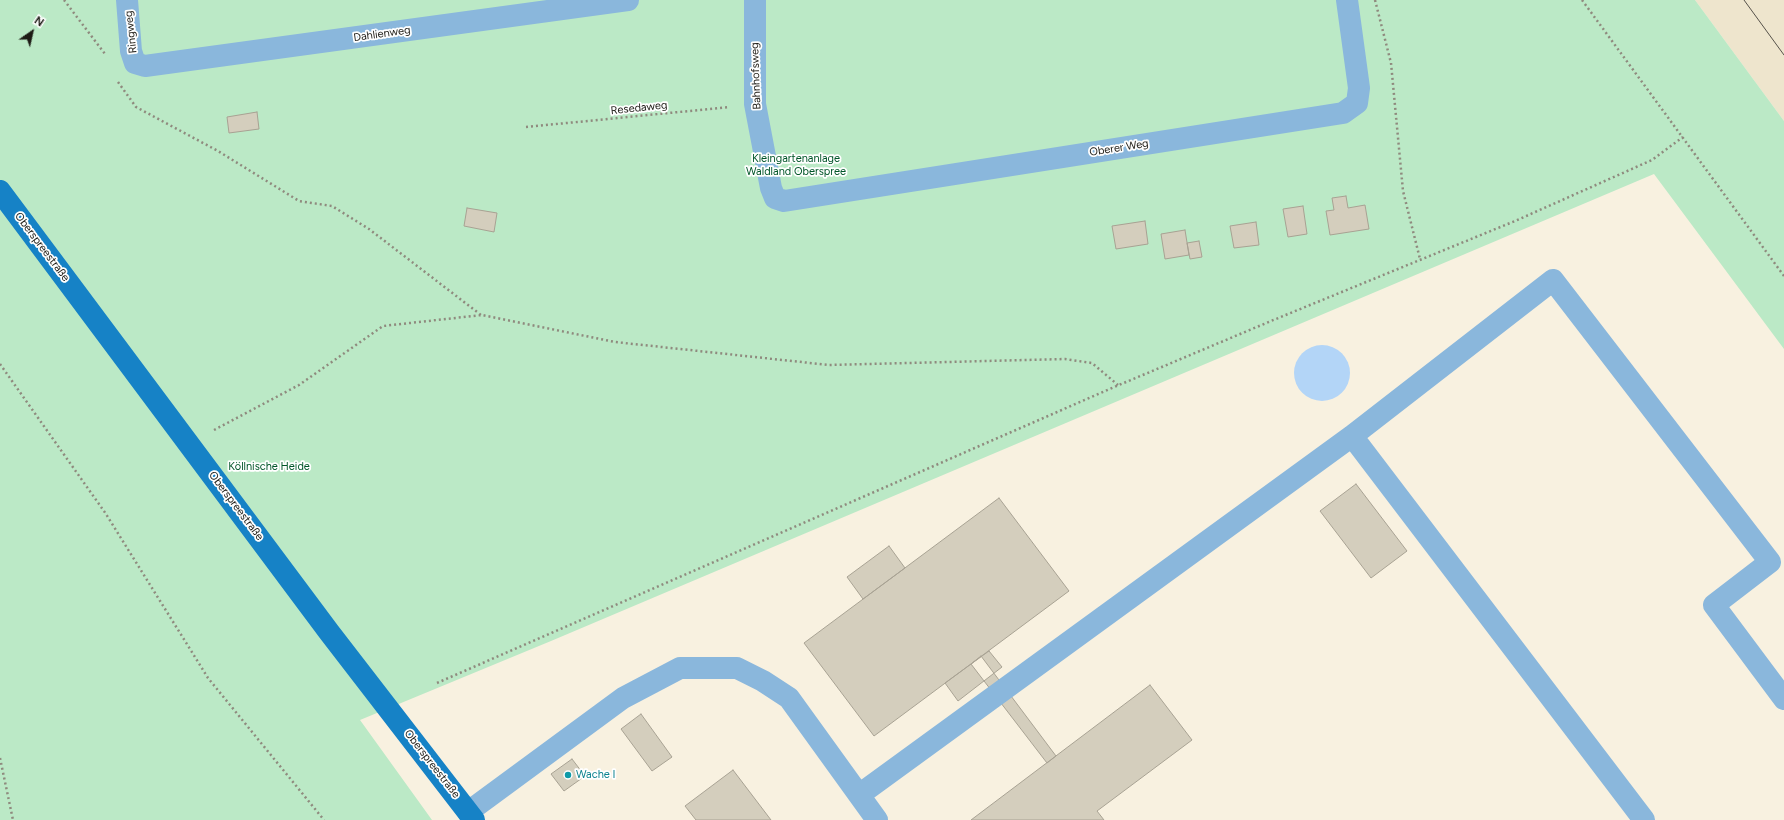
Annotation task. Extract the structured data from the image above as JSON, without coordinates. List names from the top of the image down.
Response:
{
  "streets": {
    "main road": ["Oberspreestraße"],
    "lane": [
      "Ringweg",
      "Dahlienweg",
      "Bahnhofsweg",
      "Oberer Weg"
    ],
    "path": ["Resedaweg"]
  },
  "crossings": [
    ["Ringweg", "Dahlienweg"],
    ["Bahnhofsweg", "Resedaweg"],
    ["Bahnhofsweg", "Oberer Weg"]
  ],
  "parks": ["Kleingartenanlage Waldland Oberspree", "Köllnische Heide"],
  "places": ["Wache I"],
  "north": "top right"
}
